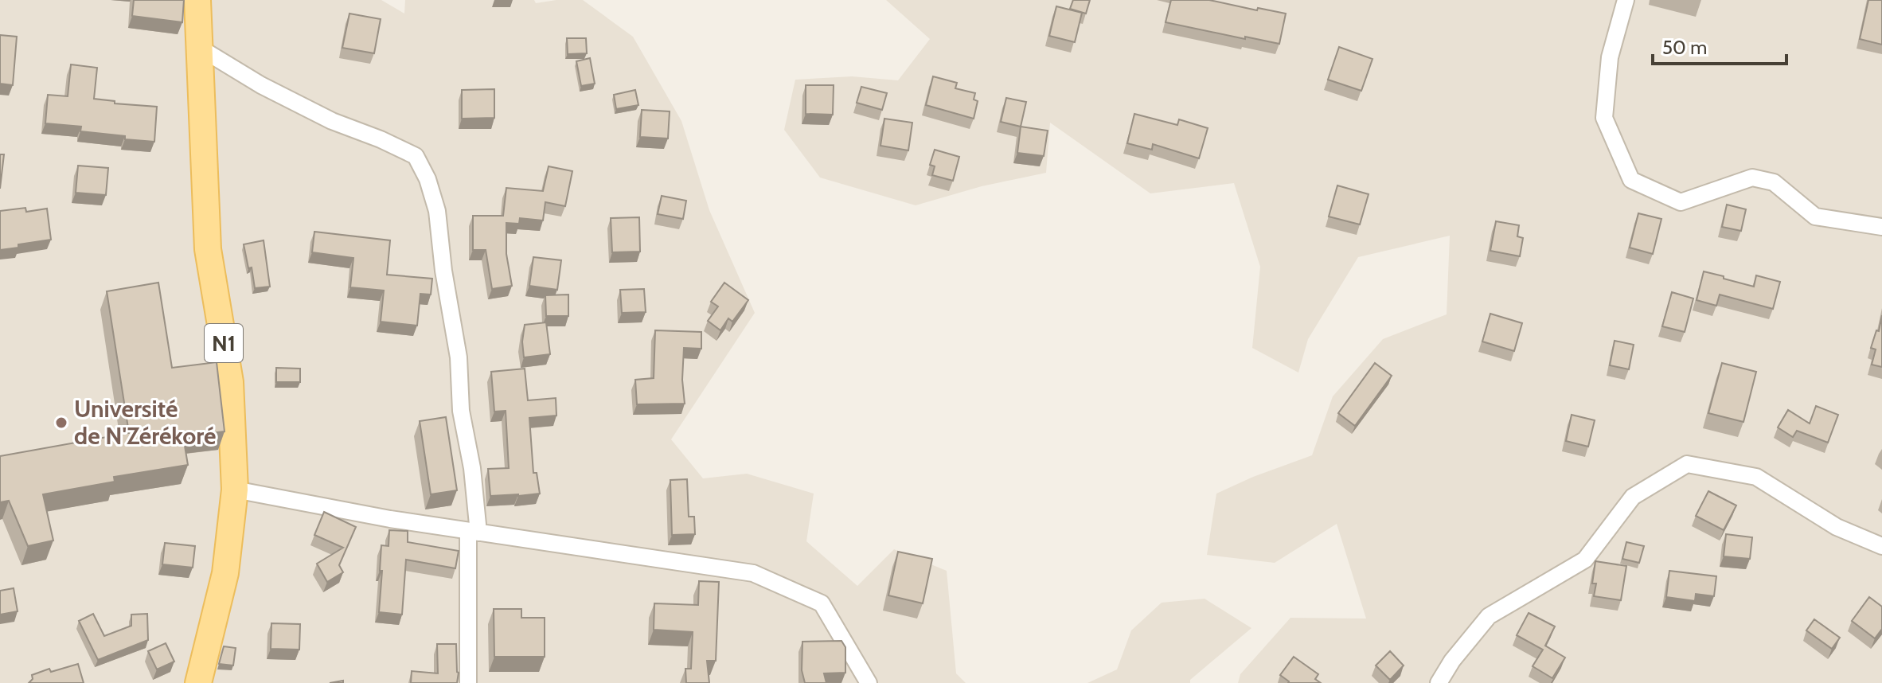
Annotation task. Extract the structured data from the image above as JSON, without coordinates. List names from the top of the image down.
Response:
{
  "streets": {
    "main road": ["N1"]
  },
  "places": ["Université de N'Zérékoré"],
  "scale_bar": "50 m"
}
